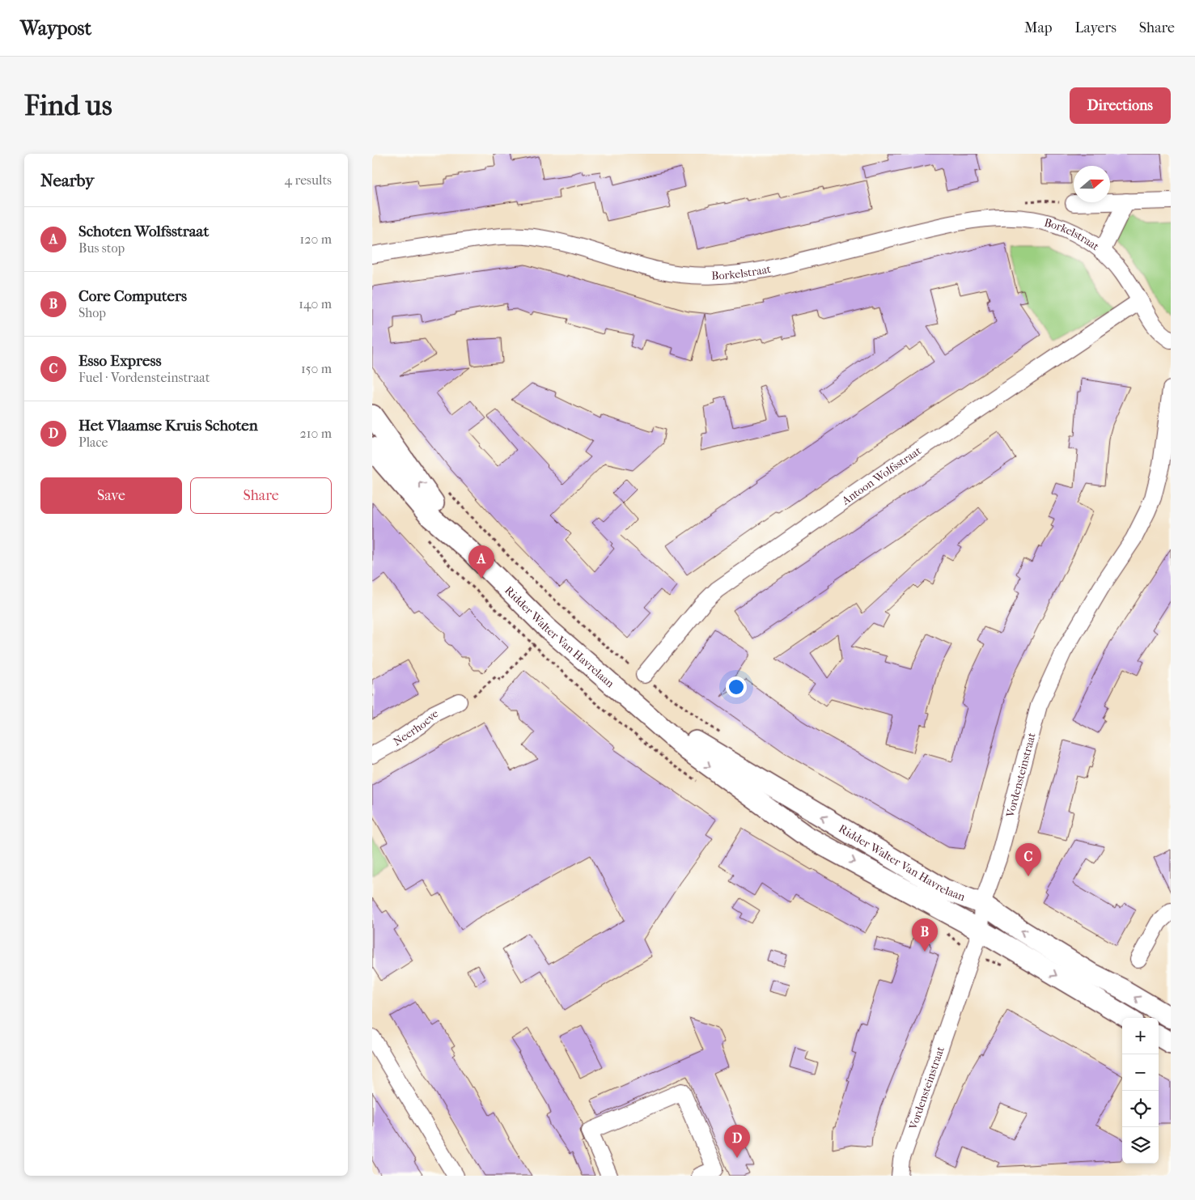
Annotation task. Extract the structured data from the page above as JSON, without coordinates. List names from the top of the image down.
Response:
{
  "streets": {
    "main road": ["Ridder Walter Van Havrelaan"],
    "street": [
      "Borkelstraat",
      "Antoon Wolfsstraat",
      "Neerhoeve",
      "Vordensteinstraat"
    ]
  },
  "crossings": [
    ["Borkelstraat", "Antoon Wolfsstraat"],
    ["Ridder Walter Van Havrelaan", "Vordensteinstraat"]
  ],
  "north": "right",
  "page": {
    "header": "Waypost",
    "nav": ["Map", "Layers", "Share"],
    "buttons": [
      "Directions",
      ["Save", "Share"]
    ],
    "title": "Find us",
    "heading": ["Nearby", "4 results"],
    "list": [
      {
        "mark": "A",
        "name": "Schoten Wolfsstraat",
        "note": "Bus stop",
        "value": "120 m"
      },
      {
        "mark": "B",
        "name": "Core Computers",
        "note": "Shop",
        "value": "140 m"
      },
      {
        "mark": "C",
        "name": "Esso Express",
        "note": "Fuel · Vordensteinstraat",
        "value": "150 m"
      },
      {
        "mark": "D",
        "name": "Het Vlaamse Kruis Schoten",
        "note": "Place",
        "value": "210 m"
      }
    ],
    "pins": [
      "A",
      "C",
      "B",
      "D"
    ],
    "map_buttons": ["+", "−"]
  }
}
